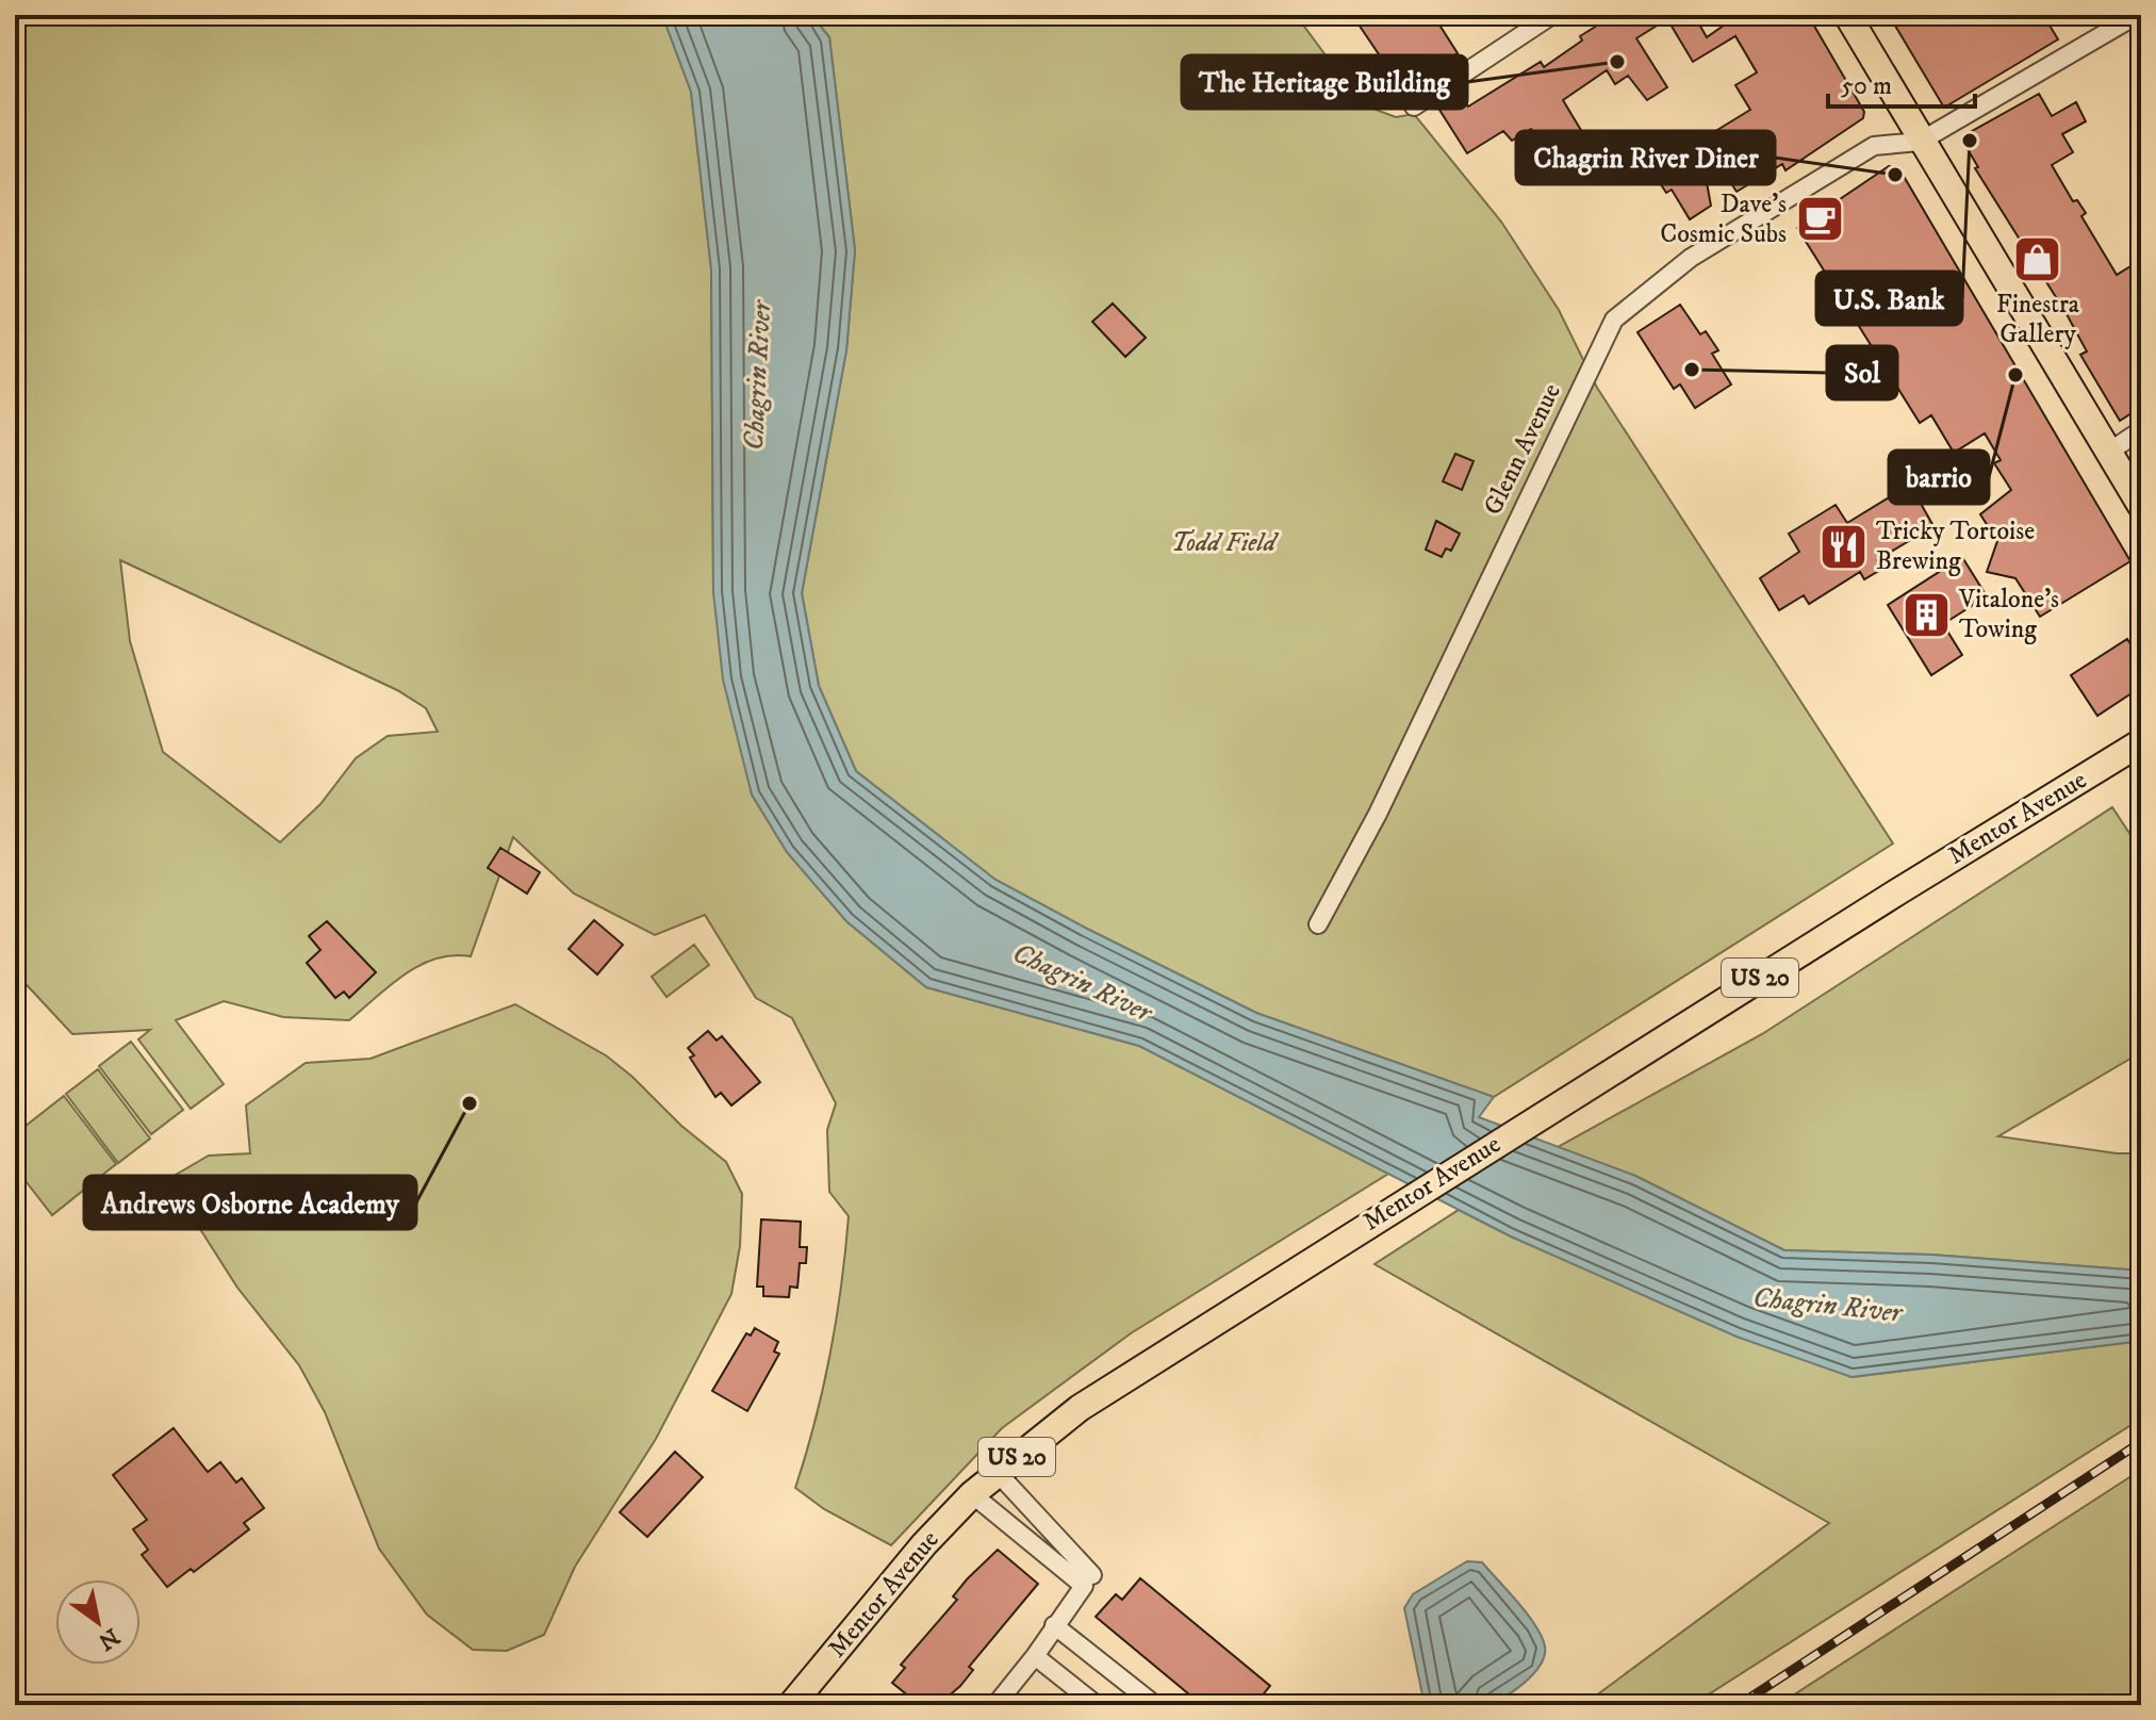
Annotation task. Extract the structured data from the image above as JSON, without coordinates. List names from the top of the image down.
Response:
{
  "streets": {
    "main road": ["Mentor Avenue", "US 20"],
    "street": ["Glenn Avenue"]
  },
  "water": ["Chagrin River"],
  "parks": ["Todd Field"],
  "places": {
    "other": [
      "The Heritage Building",
      "U.S. Bank",
      "Chagrin River Diner",
      "Sol",
      "barrio",
      "Andrews Osborne Academy"
    ],
    "cafe": ["Dave's Cosmic Subs"],
    "shop": ["Finestra Gallery"],
    "restaurant": ["Tricky Tortoise Brewing"],
    "building": ["Vitalone's Towing"]
  },
  "scale_bar": "50 m",
  "north": "bottom right"
}
